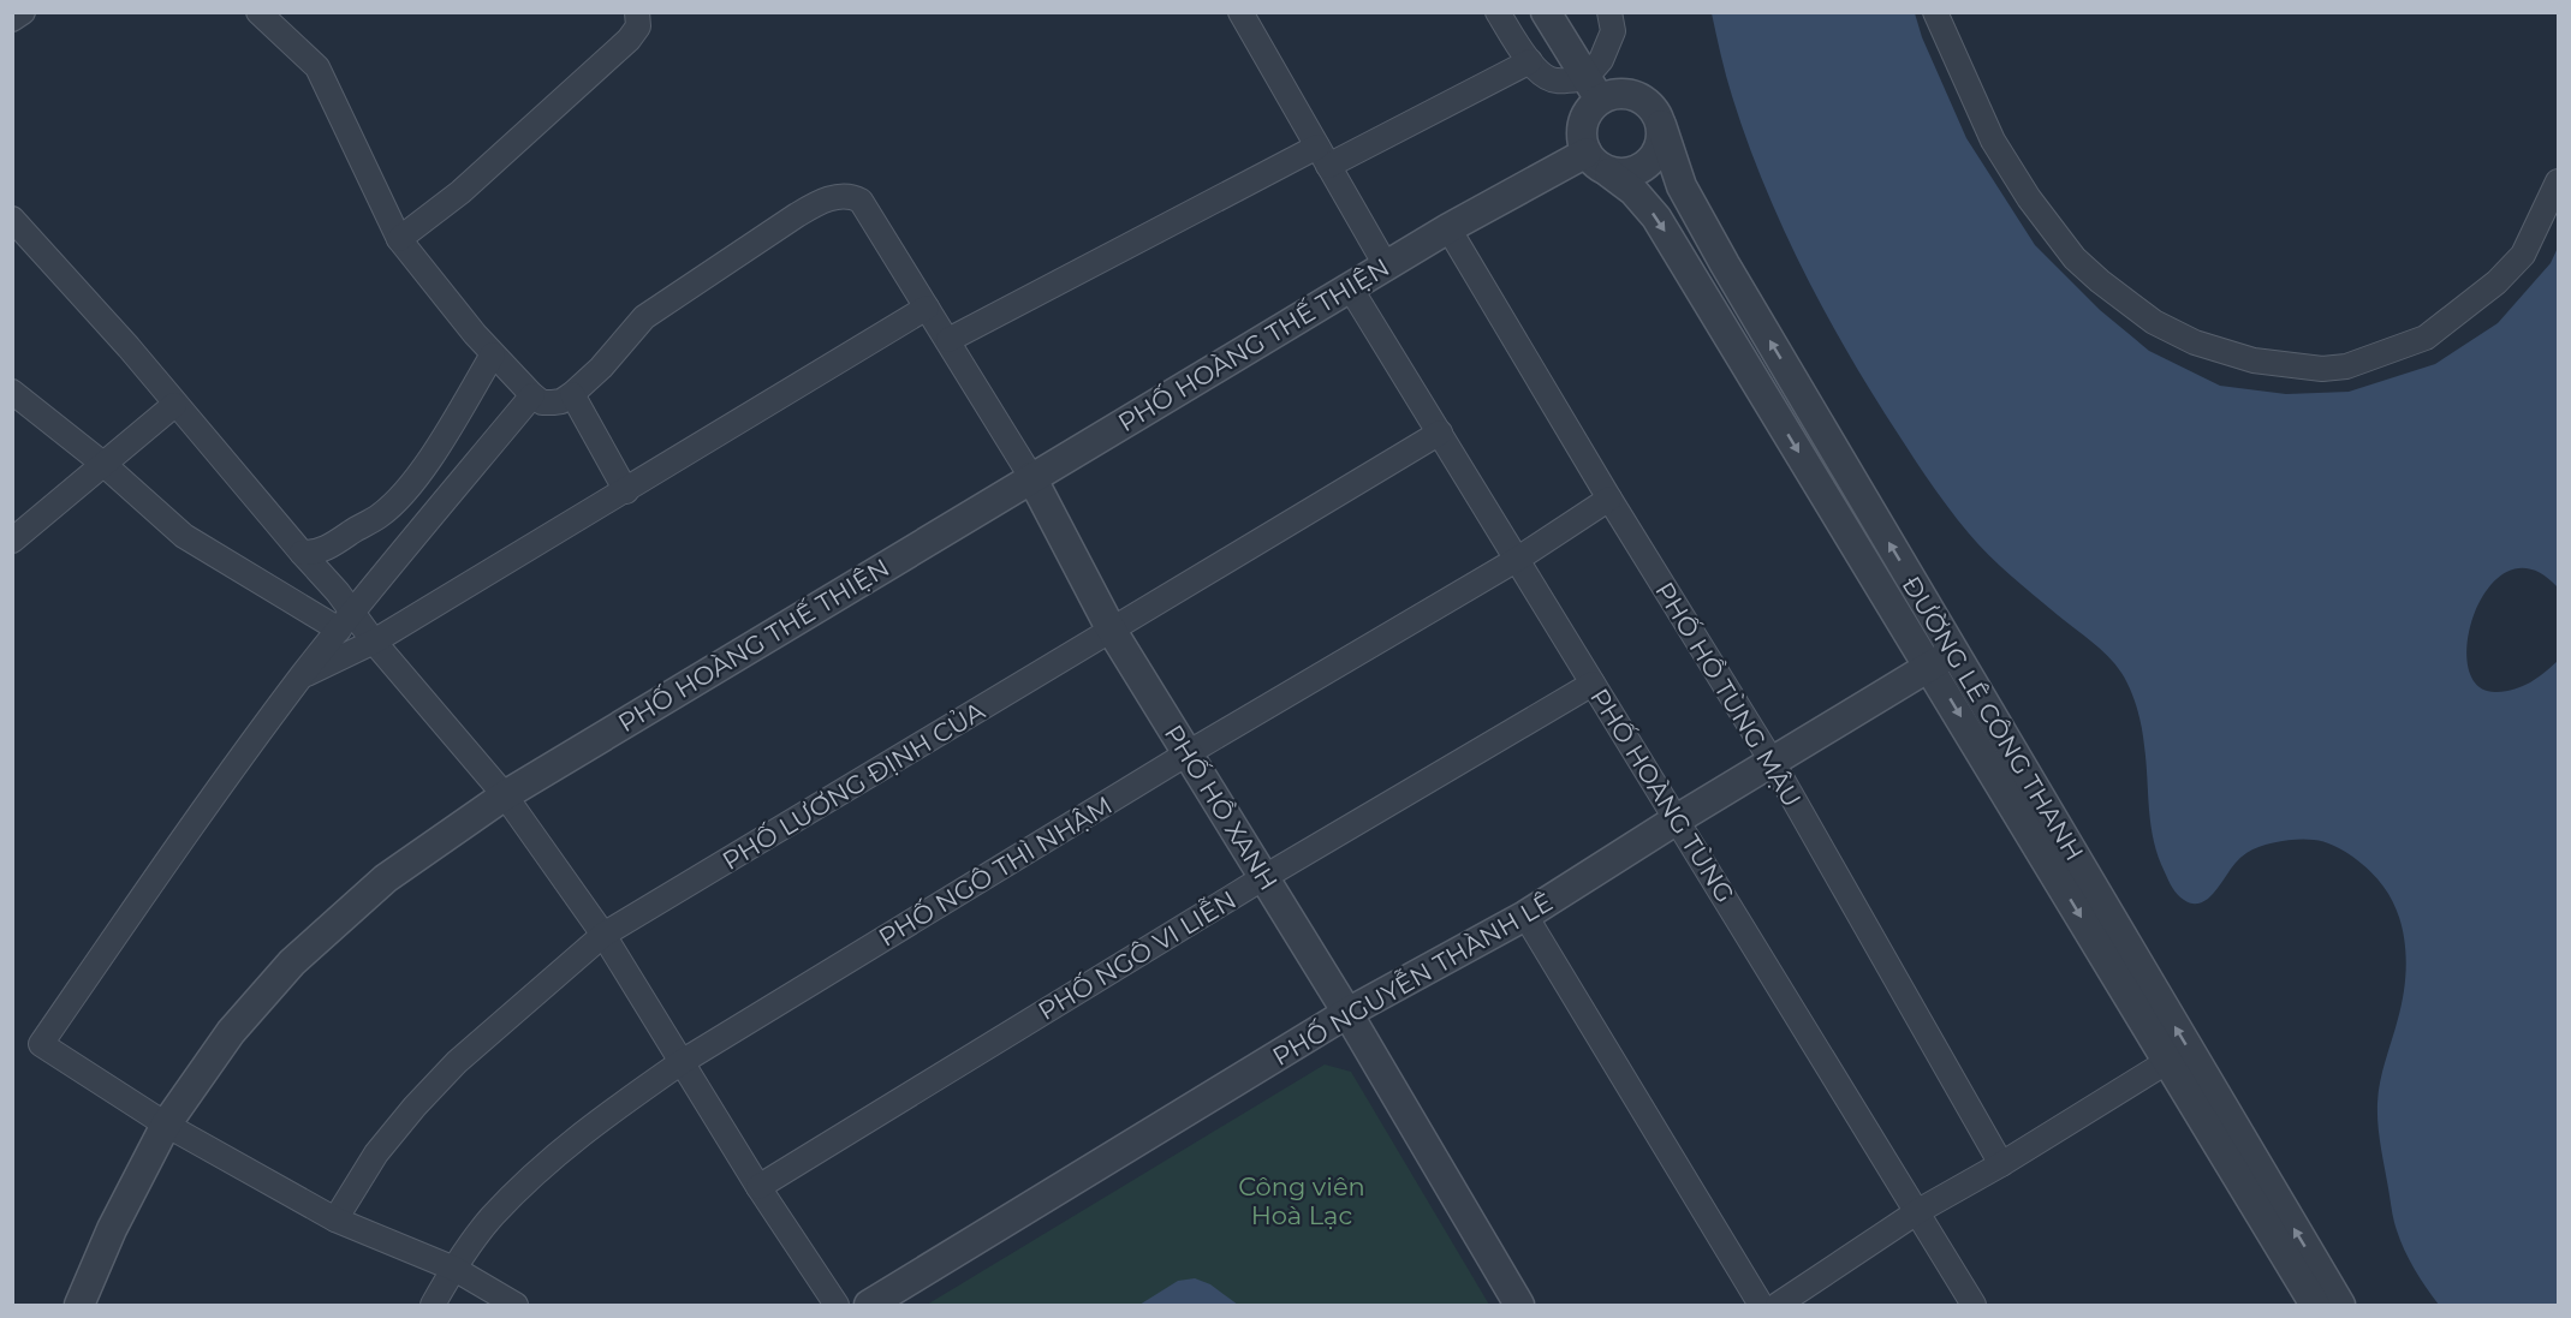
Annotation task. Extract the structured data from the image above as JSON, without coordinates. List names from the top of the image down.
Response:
{
  "streets": {
    "street": [
      "PHỐ HOÀNG THẾ THIỆN",
      "PHỐ HỒ TÙNG MẬU",
      "ĐƯỜNG LÊ CÔNG THANH",
      "PHỐ LƯƠNG ĐỊNH CỦA",
      "PHỐ HOÀNG TÙNG",
      "PHỐ HỒ XANH",
      "PHỐ NGÔ THÌ NHẬM",
      "PHỐ NGÔ VI LIỄN",
      "PHỐ NGUYỄN THÀNH LÊ"
    ]
  },
  "crossings": [
    ["PHỐ HOÀNG THẾ THIỆN", "PHỐ HỒ TÙNG MẬU"],
    ["PHỐ HOÀNG THẾ THIỆN", "ĐƯỜNG LÊ CÔNG THANH"],
    ["PHỐ HOÀNG THẾ THIỆN", "PHỐ HOÀNG TÙNG"],
    ["PHỐ HOÀNG THẾ THIỆN", "PHỐ HỒ XANH"],
    ["PHỐ HỒ TÙNG MẬU", "PHỐ NGÔ THÌ NHẬM"],
    ["PHỐ HỒ TÙNG MẬU", "PHỐ NGUYỄN THÀNH LÊ"],
    ["ĐƯỜNG LÊ CÔNG THANH", "PHỐ NGUYỄN THÀNH LÊ"],
    ["PHỐ LƯƠNG ĐỊNH CỦA", "PHỐ HOÀNG TÙNG"],
    ["PHỐ LƯƠNG ĐỊNH CỦA", "PHỐ HỒ XANH"],
    ["PHỐ HOÀNG TÙNG", "PHỐ NGÔ THÌ NHẬM"],
    ["PHỐ HOÀNG TÙNG", "PHỐ NGÔ VI LIỄN"],
    ["PHỐ HOÀNG TÙNG", "PHỐ NGUYỄN THÀNH LÊ"],
    ["PHỐ HỒ XANH", "PHỐ NGÔ THÌ NHẬM"],
    ["PHỐ HỒ XANH", "PHỐ NGÔ VI LIỄN"],
    ["PHỐ HỒ XANH", "PHỐ NGUYỄN THÀNH LÊ"]
  ],
  "parks": ["Công viên Hoà Lạc"]
}
